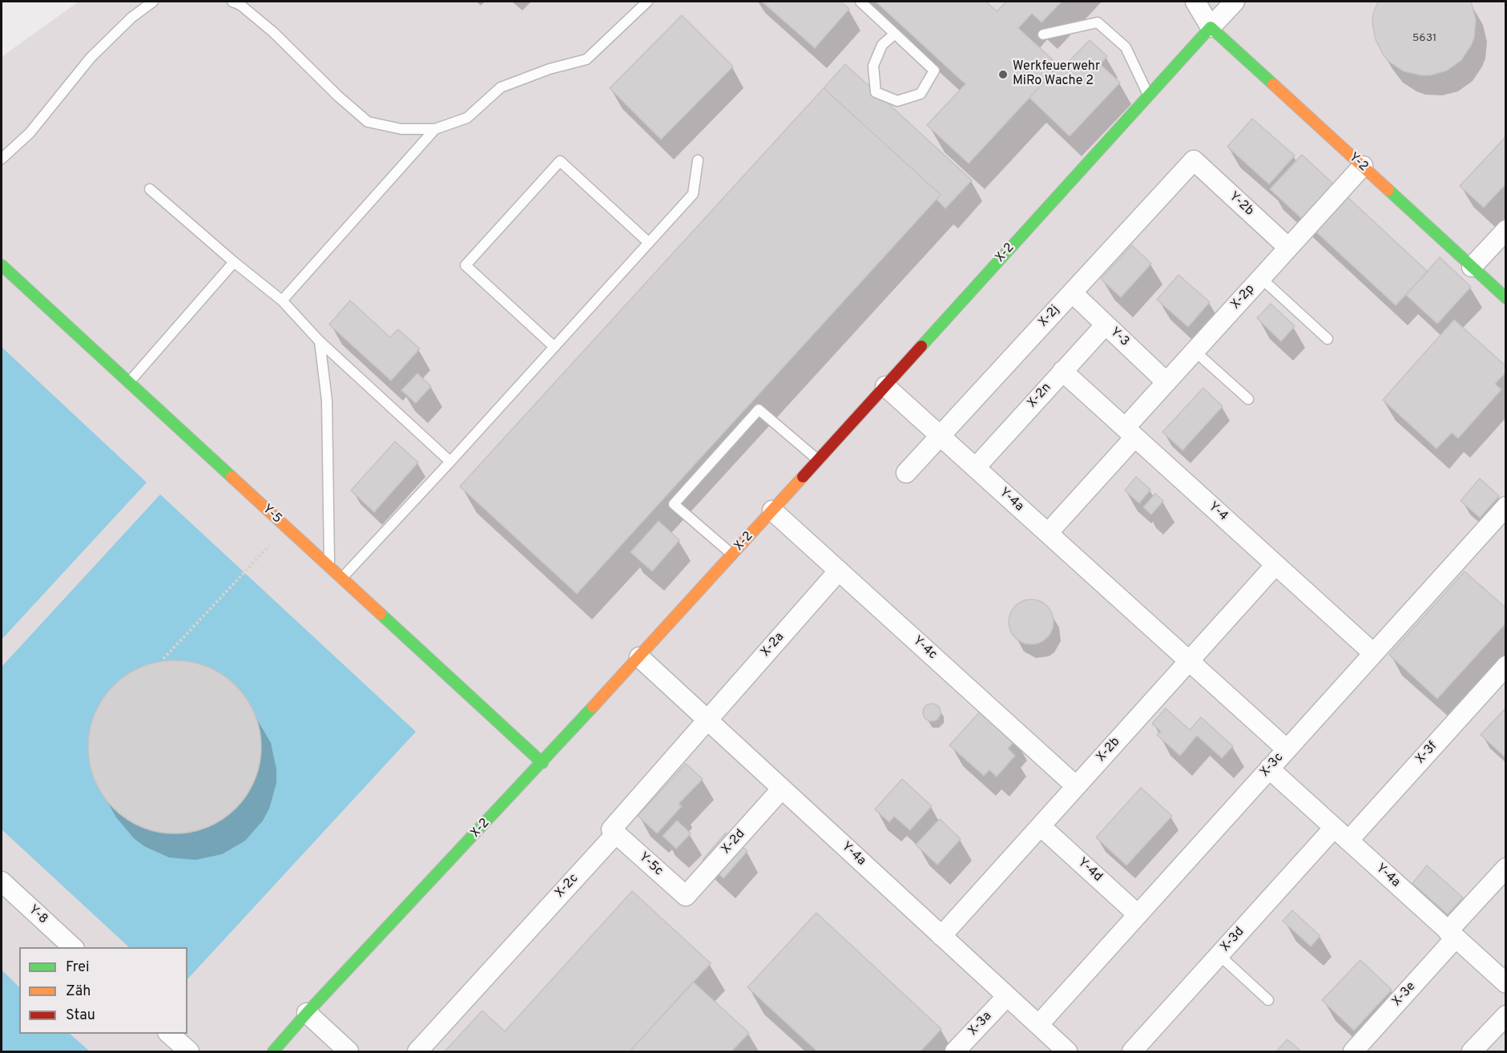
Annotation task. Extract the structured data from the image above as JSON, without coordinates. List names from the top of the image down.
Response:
{
  "streets": {
    "street": [
      "Y-2",
      "Y-2b",
      "X-2",
      "X-2p",
      "X-2j",
      "Y-3",
      "X-2n",
      "Y-4a",
      "Y-4",
      "Y-5",
      "X-2a",
      "Y-4c",
      "X-2b",
      "X-3f",
      "X-3c",
      "X-2d",
      "Y-5c",
      "Y-4d",
      "X-2c",
      "Y-8",
      "X-3d",
      "X-3e",
      "X-3a"
    ]
  },
  "crossings": [
    ["Y-2", "X-2"],
    ["Y-2", "X-2p"],
    ["Y-2b", "X-2p"],
    ["Y-2b", "X-2j"],
    ["X-2", "Y-4a"],
    ["X-2", "Y-5"],
    ["X-2", "Y-4c"],
    ["X-2p", "Y-3"],
    ["X-2p", "Y-4a"],
    ["X-2p", "Y-4"],
    ["X-2j", "Y-3"],
    ["X-2j", "Y-4a"],
    ["Y-3", "X-2n"],
    ["X-2n", "Y-4a"],
    ["X-2n", "Y-4"],
    ["Y-4a", "X-2a"],
    ["Y-4a", "X-2b"],
    ["Y-4a", "X-3f"],
    ["Y-4a", "X-3c"],
    ["Y-4a", "X-2d"],
    ["Y-4a", "X-2c"],
    ["Y-4a", "X-3d"],
    ["Y-4a", "X-3e"],
    ["Y-4a", "X-3a"],
    ["Y-4", "X-2b"],
    ["Y-4", "X-3c"],
    ["X-2a", "Y-4c"],
    ["X-2a", "X-2c"],
    ["Y-4c", "X-2b"],
    ["X-2b", "Y-4d"],
    ["X-3c", "Y-4d"],
    ["X-2d", "Y-5c"],
    ["Y-5c", "X-2c"]
  ],
  "places": ["Werkfeuerwehr MiRo Wache 2"],
  "house_numbers": ["5631"],
  "legend": ["Frei", "Zäh", "Stau"]
}
